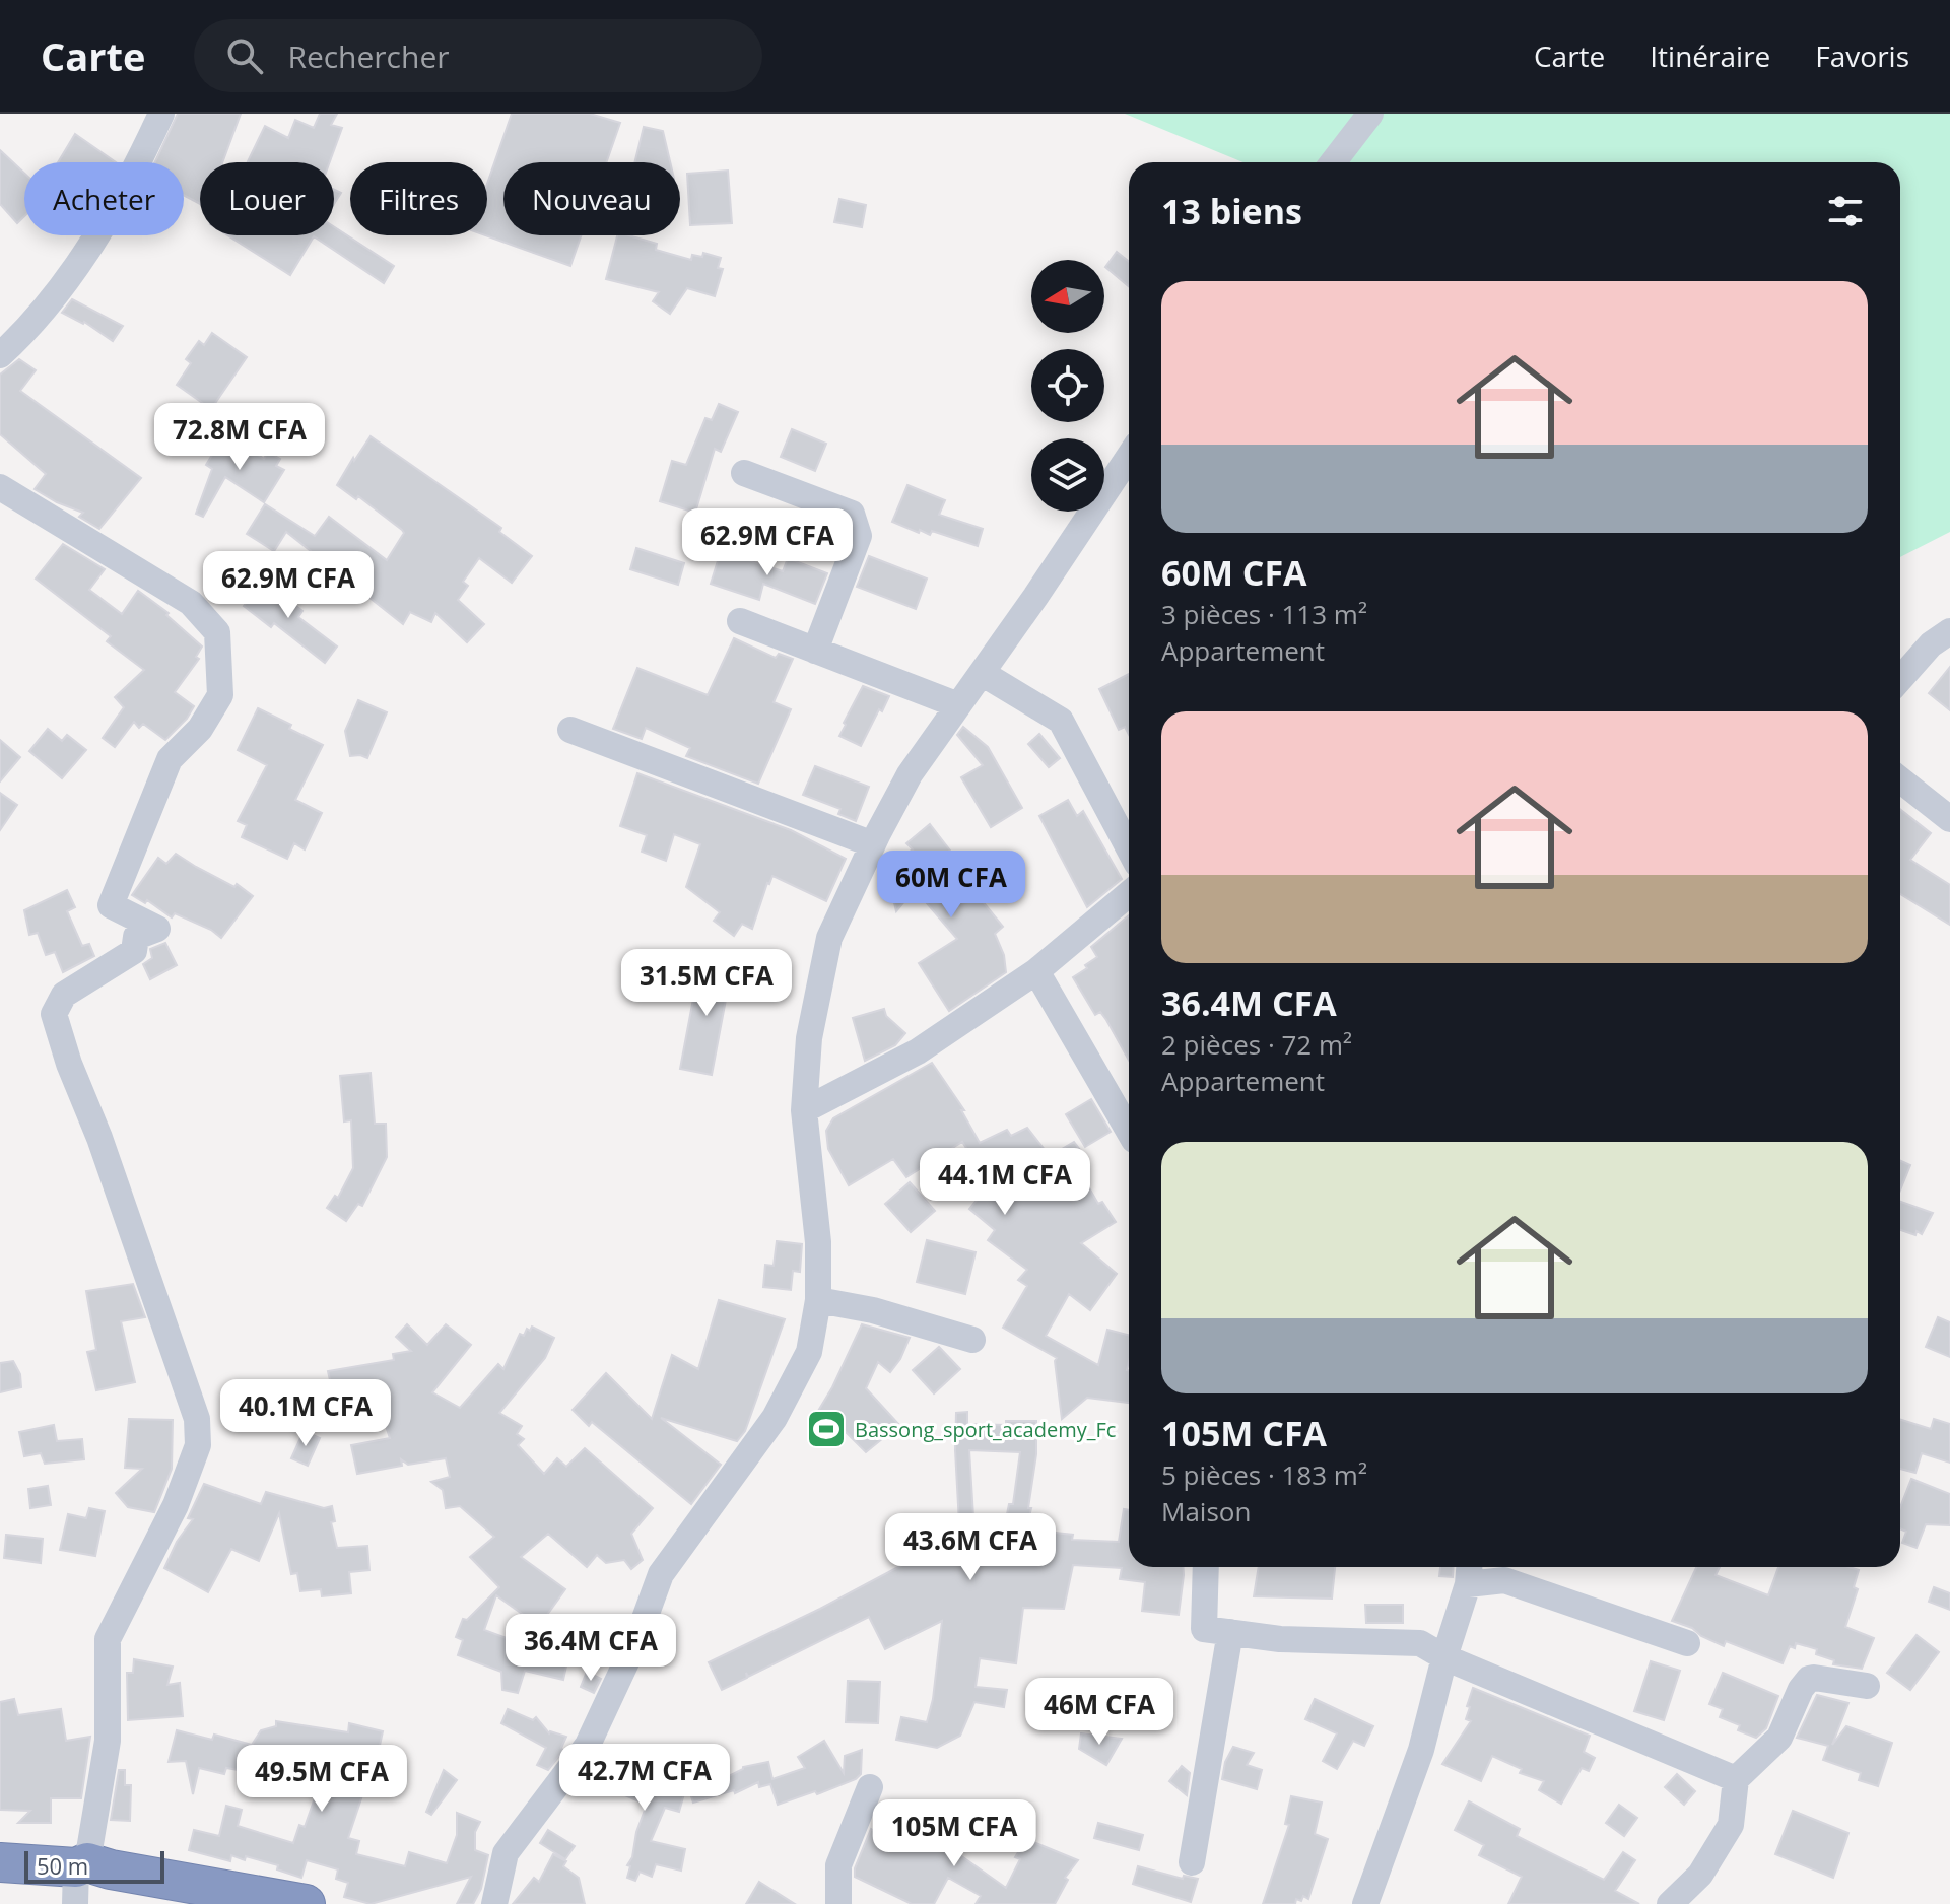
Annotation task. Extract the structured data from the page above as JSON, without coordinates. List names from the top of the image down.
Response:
{
  "places": {
    "sports": ["Bassong_sport_academy_Fc"]
  },
  "scale_bar": "50 m",
  "north": "left",
  "page": {
    "header": "Carte",
    "search": "Rechercher",
    "nav": ["Carte", "Itinéraire", "Favoris"],
    "chip": [
      "Acheter",
      "Louer",
      "Filtres",
      "Nouveau"
    ],
    "heading": "13 biens",
    "list": [
      {
        "name": "60M CFA",
        "note": "3 pièces · 113 m² · Appartement"
      },
      {
        "name": "36.4M CFA",
        "note": "2 pièces · 72 m² · Appartement"
      },
      {
        "name": "105M CFA",
        "note": "5 pièces · 183 m² · Maison"
      }
    ],
    "price": [
      "72.8M CFA",
      "62.9M CFA",
      "62.9M CFA",
      "60M CFA",
      "31.5M CFA",
      "44.1M CFA",
      "40.1M CFA",
      "43.6M CFA",
      "36.4M CFA",
      "46M CFA",
      "42.7M CFA",
      "49.5M CFA",
      "105M CFA"
    ],
    "scale": "50 m"
  }
}
